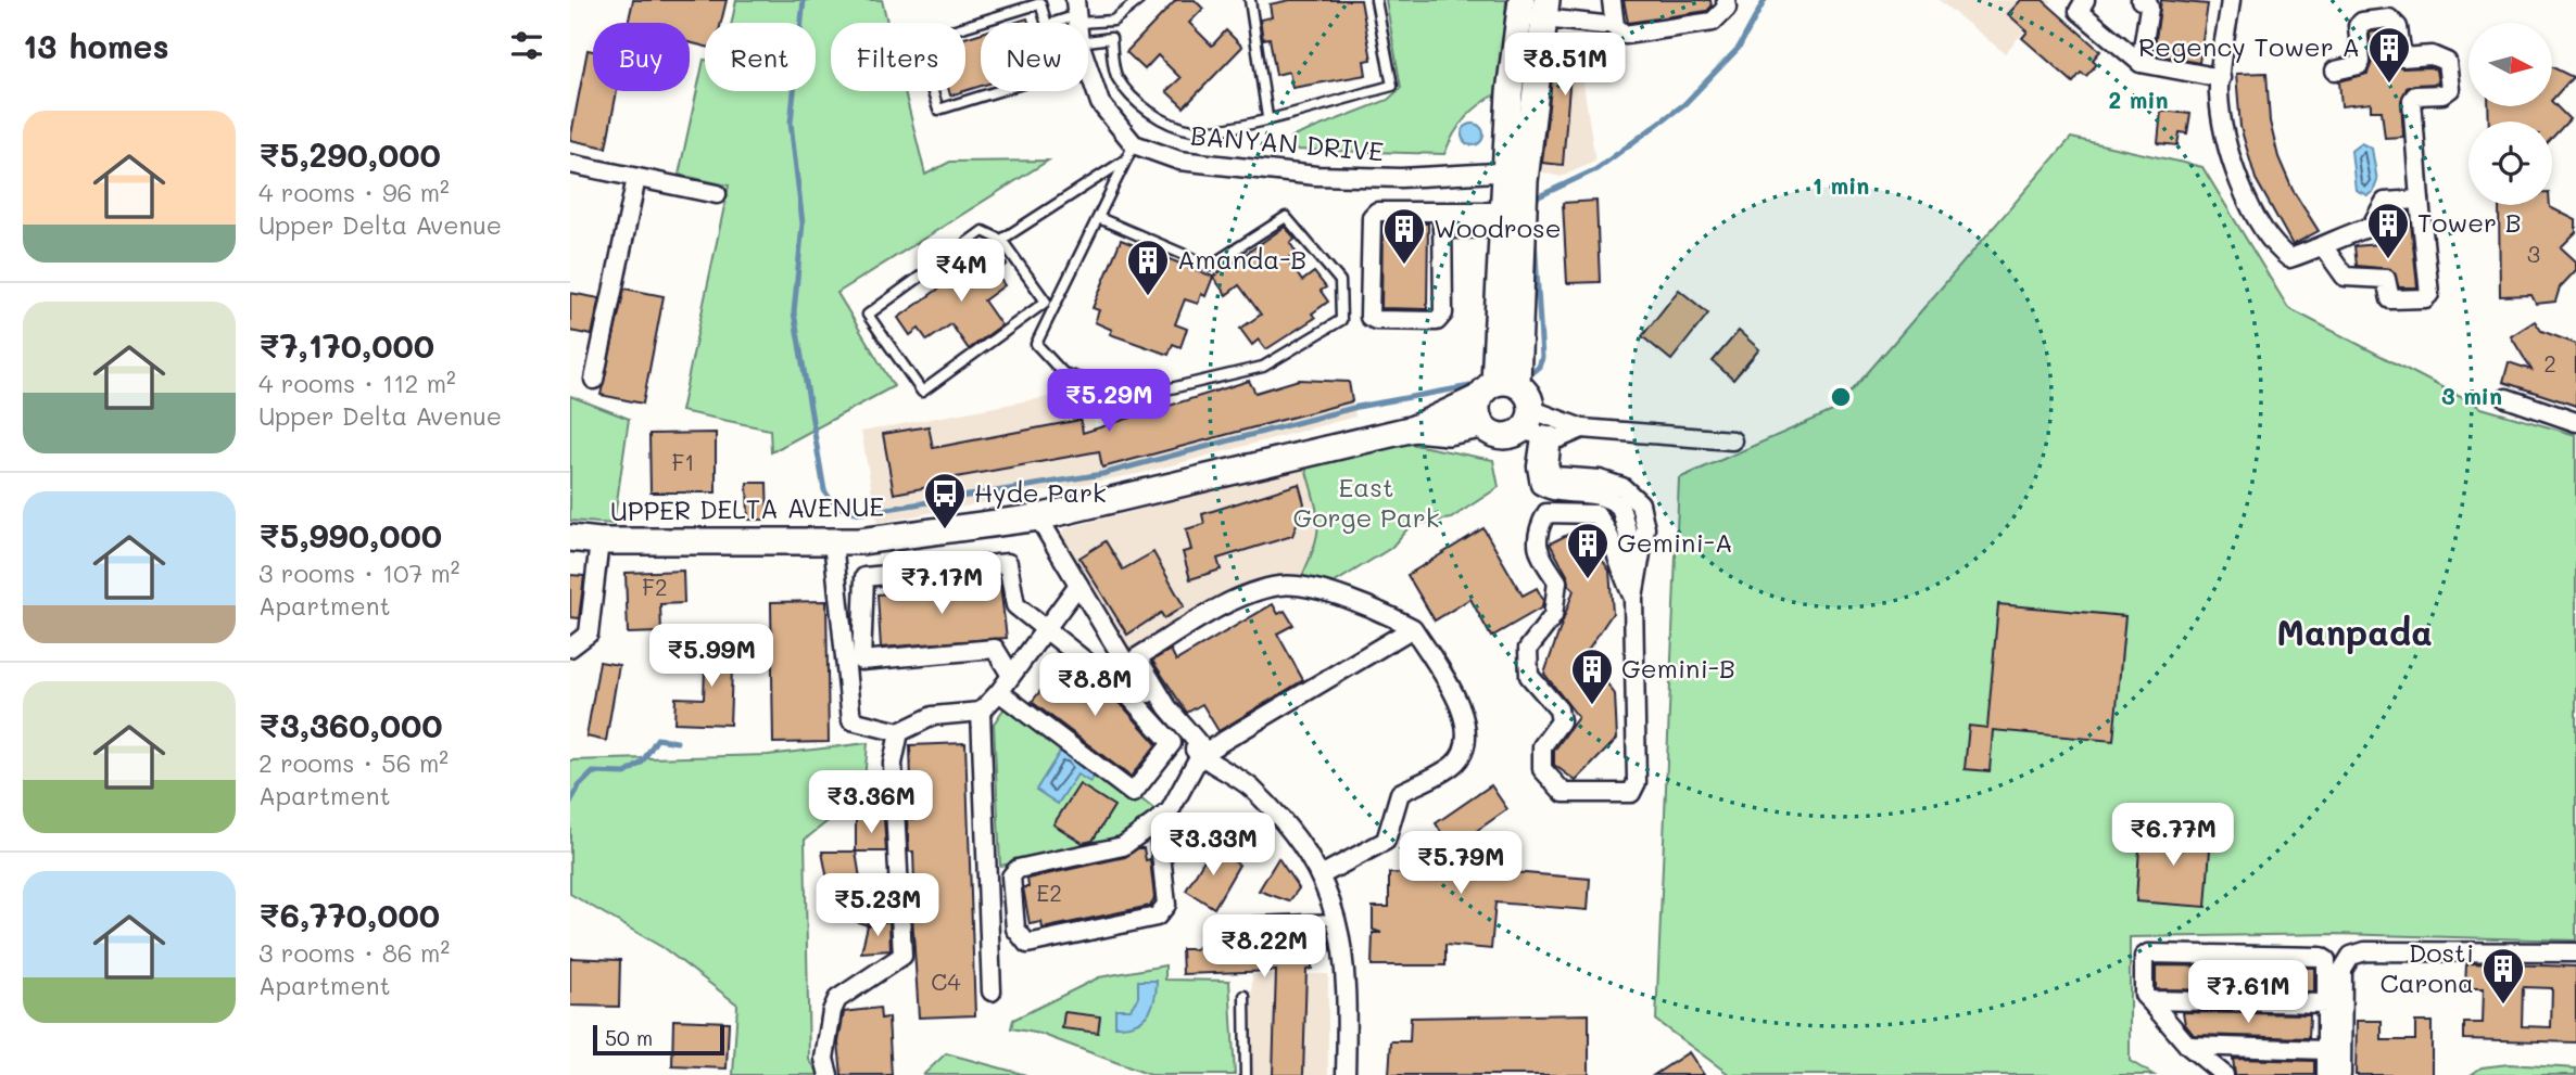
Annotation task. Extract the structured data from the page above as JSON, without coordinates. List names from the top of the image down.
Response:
{
  "streets": {
    "street": ["BANYAN DRIVE", "UPPER DELTA AVENUE"]
  },
  "districts": ["Manpada"],
  "parks": ["East Gorge Park"],
  "places": {
    "building": [
      "Regency Tower A",
      "Tower B",
      "Woodrose",
      "Amanda-B",
      "Gemini-A",
      "Gemini-B",
      "Dosti Carona"
    ],
    "bus stop": ["Hyde Park"]
  },
  "house_numbers": [
    "3",
    "2",
    "F1",
    "F2",
    "E2",
    "C4"
  ],
  "scale_bar": "50 m",
  "north": "right",
  "page": {
    "heading": "13 homes",
    "chip": [
      "Buy",
      "Rent",
      "Filters",
      "New"
    ],
    "price": [
      "₹8.51M",
      "₹4M",
      "₹5.29M",
      "₹7.17M",
      "₹5.99M",
      "₹8.8M",
      "₹3.36M",
      "₹6.77M",
      "₹3.33M",
      "₹5.79M",
      "₹5.23M",
      "₹8.22M",
      "₹7.61M"
    ],
    "list": [
      {
        "name": "₹5,290,000",
        "note": "4 rooms · 96 m² · Upper Delta Avenue"
      },
      {
        "name": "₹7,170,000",
        "note": "4 rooms · 112 m² · Upper Delta Avenue"
      },
      {
        "name": "₹5,990,000",
        "note": "3 rooms · 107 m² · Apartment"
      },
      {
        "name": "₹3,360,000",
        "note": "2 rooms · 56 m² · Apartment"
      },
      {
        "name": "₹6,770,000",
        "note": "3 rooms · 86 m² · Apartment"
      }
    ],
    "scale": "50 m"
  },
  "rings": ["2 min", "1 min", "3 min"]
}
